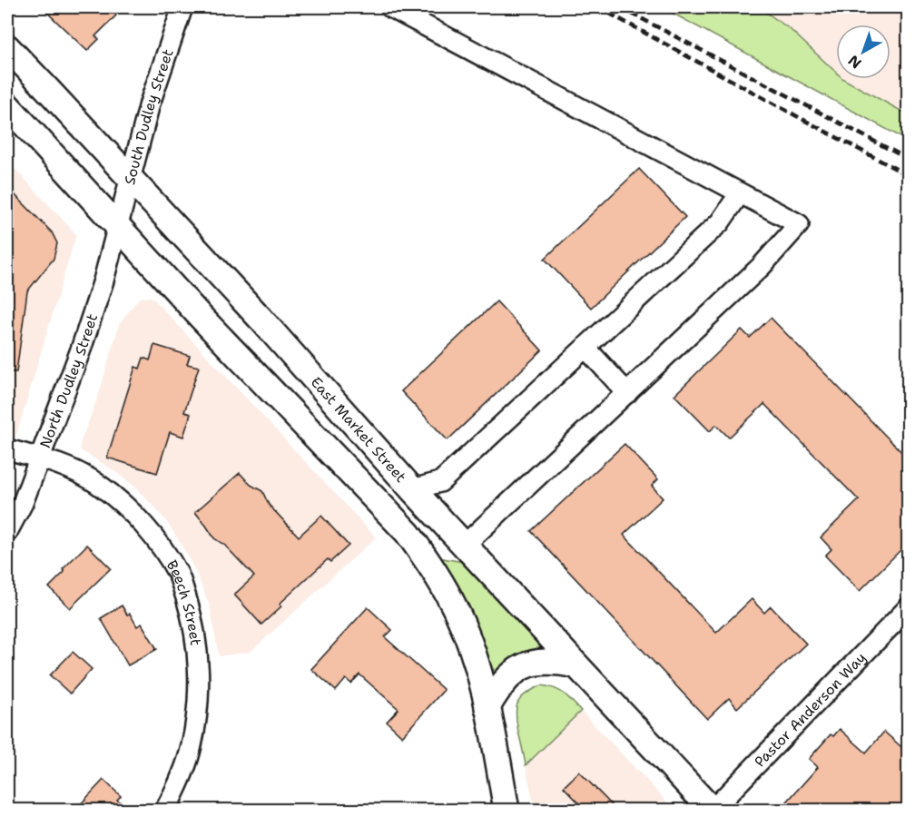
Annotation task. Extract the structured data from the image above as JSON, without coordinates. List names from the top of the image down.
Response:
{
  "streets": {
    "main road": ["East Market Street"],
    "street": [
      "South Dudley Street",
      "North Dudley Street",
      "Beech Street",
      "Pastor Anderson Way"
    ]
  },
  "crossings": [
    ["South Dudley Street", "North Dudley Street"],
    ["South Dudley Street", "East Market Street"],
    ["North Dudley Street", "Beech Street"],
    ["East Market Street", "Pastor Anderson Way"]
  ],
  "north": "bottom left"
}
